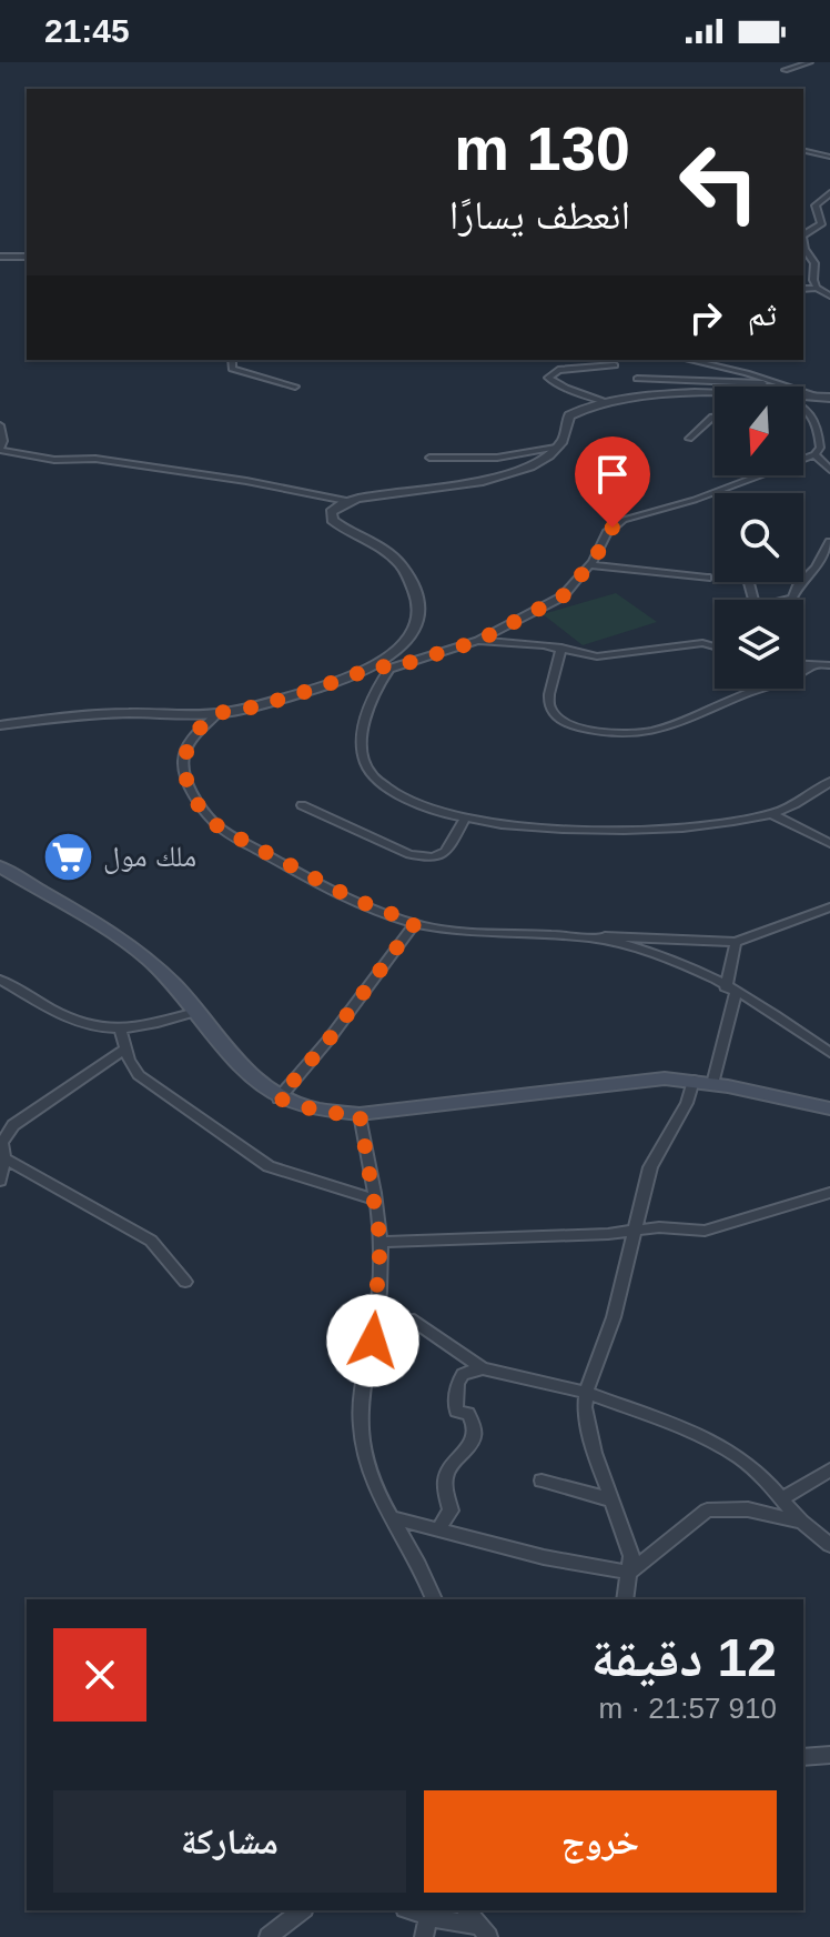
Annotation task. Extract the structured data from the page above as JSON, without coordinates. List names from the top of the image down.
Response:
{
  "places": {
    "supermarket": ["ملك مول"]
  },
  "north": "bottom",
  "page": {
    "status": "21:45",
    "turn": ["130 m", "انعطف يسارًا"],
    "then": "ثم",
    "heading": ["12 دقيقة", "910 m · 21:57"],
    "buttons": ["خروج", "مشاركة"]
  }
}
